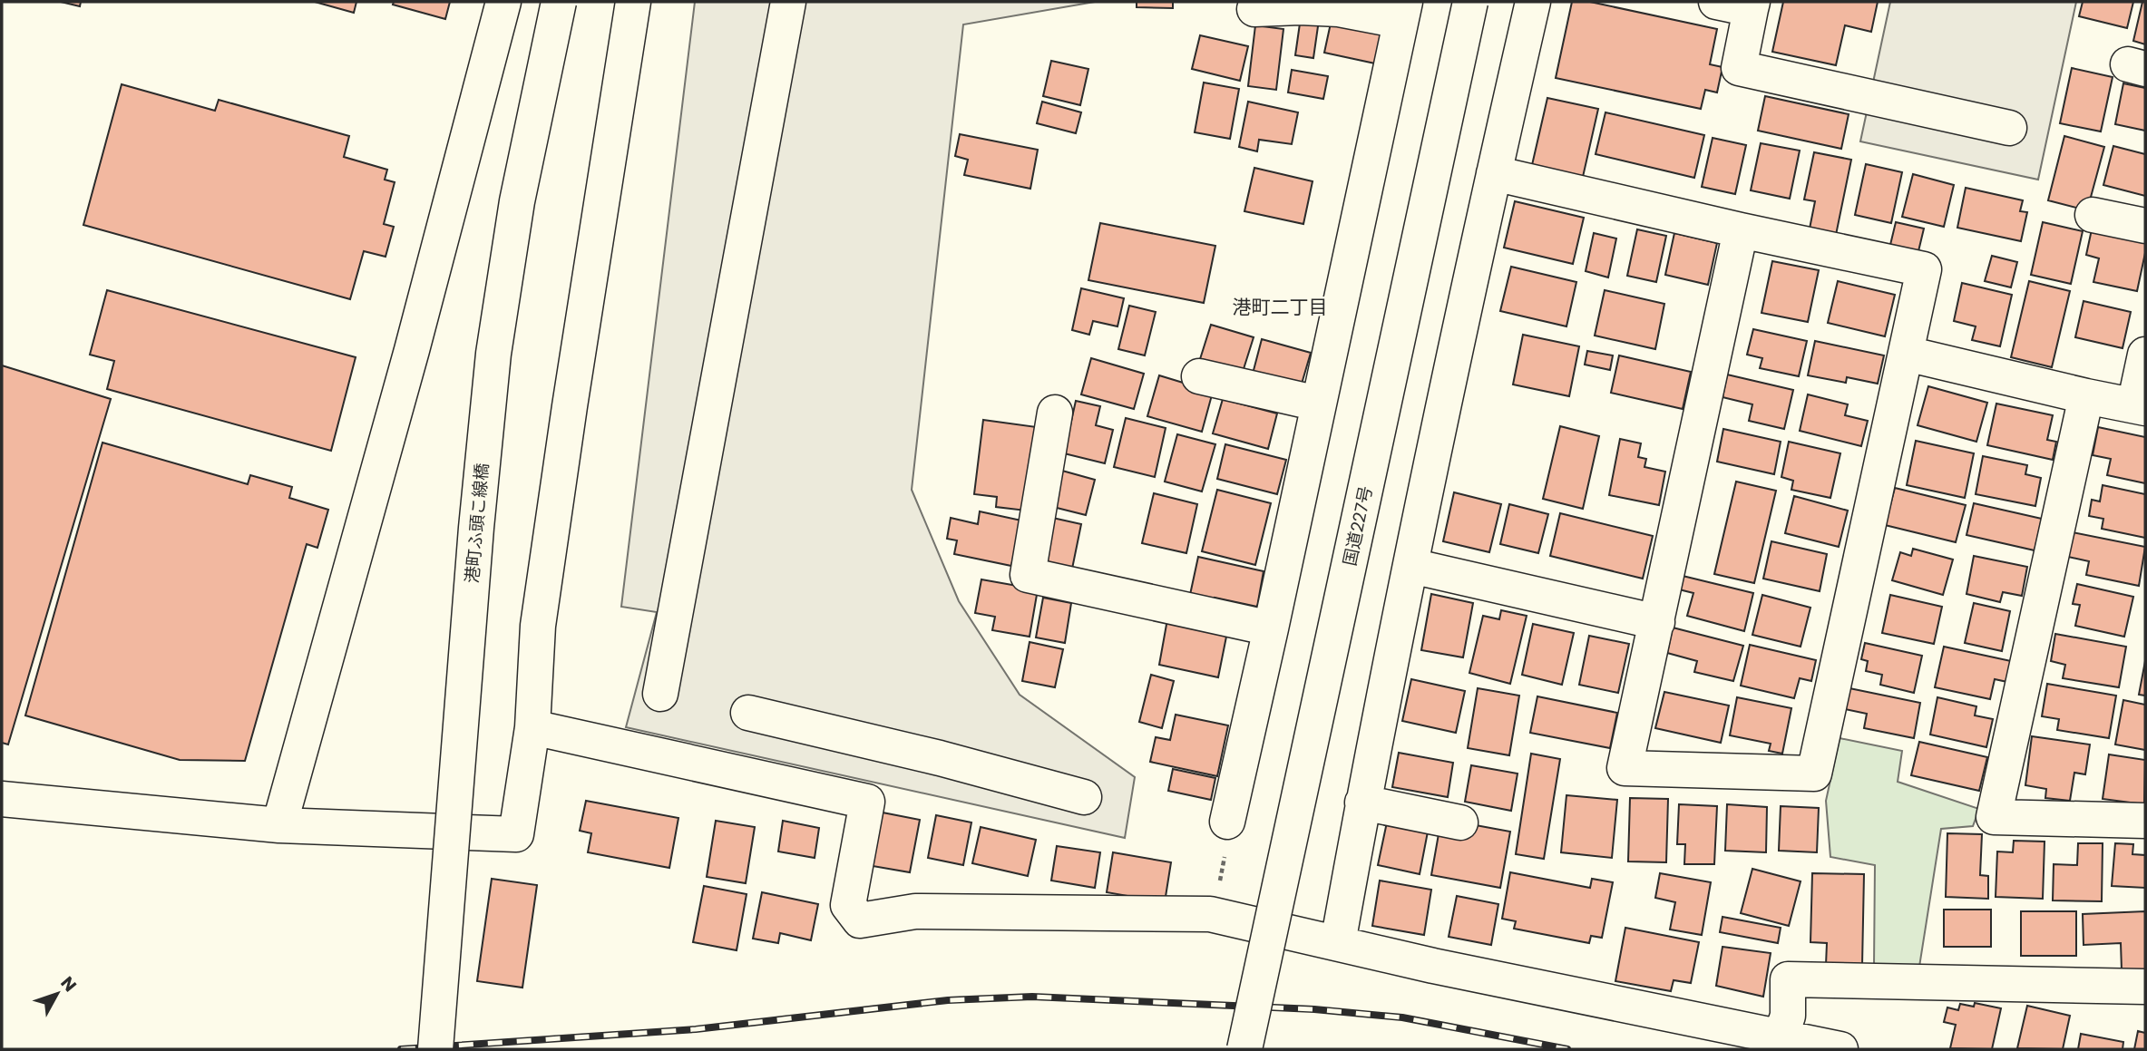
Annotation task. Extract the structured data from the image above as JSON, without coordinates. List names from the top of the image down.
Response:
{
  "streets": {
    "main road": ["港町ふ頭こ線橋", "国道227号"]
  },
  "districts": ["港町二丁目"],
  "north": "top right"
}
